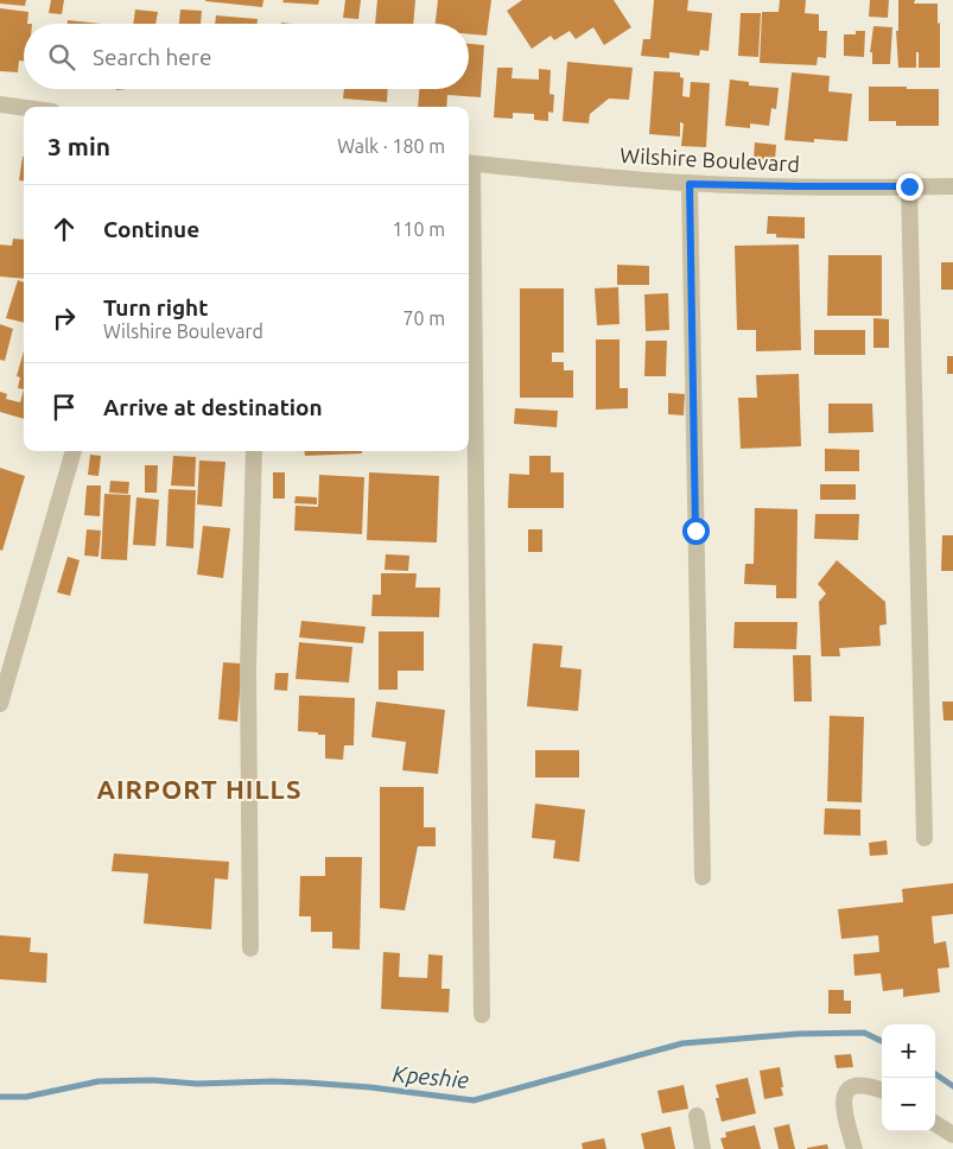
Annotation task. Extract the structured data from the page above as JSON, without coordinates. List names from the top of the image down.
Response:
{
  "streets": {
    "street": ["Wilshire Boulevard"]
  },
  "districts": ["AIRPORT HILLS"],
  "water": ["Kpeshie"],
  "page": {
    "search": "Search here",
    "heading": ["3 min", "Walk · 180 m"],
    "list": [
      ["Continue", "110 m"],
      ["Turn right", "Wilshire Boulevard", "70 m"],
      "Arrive at destination"
    ],
    "map_buttons": ["+", "−"]
  }
}
